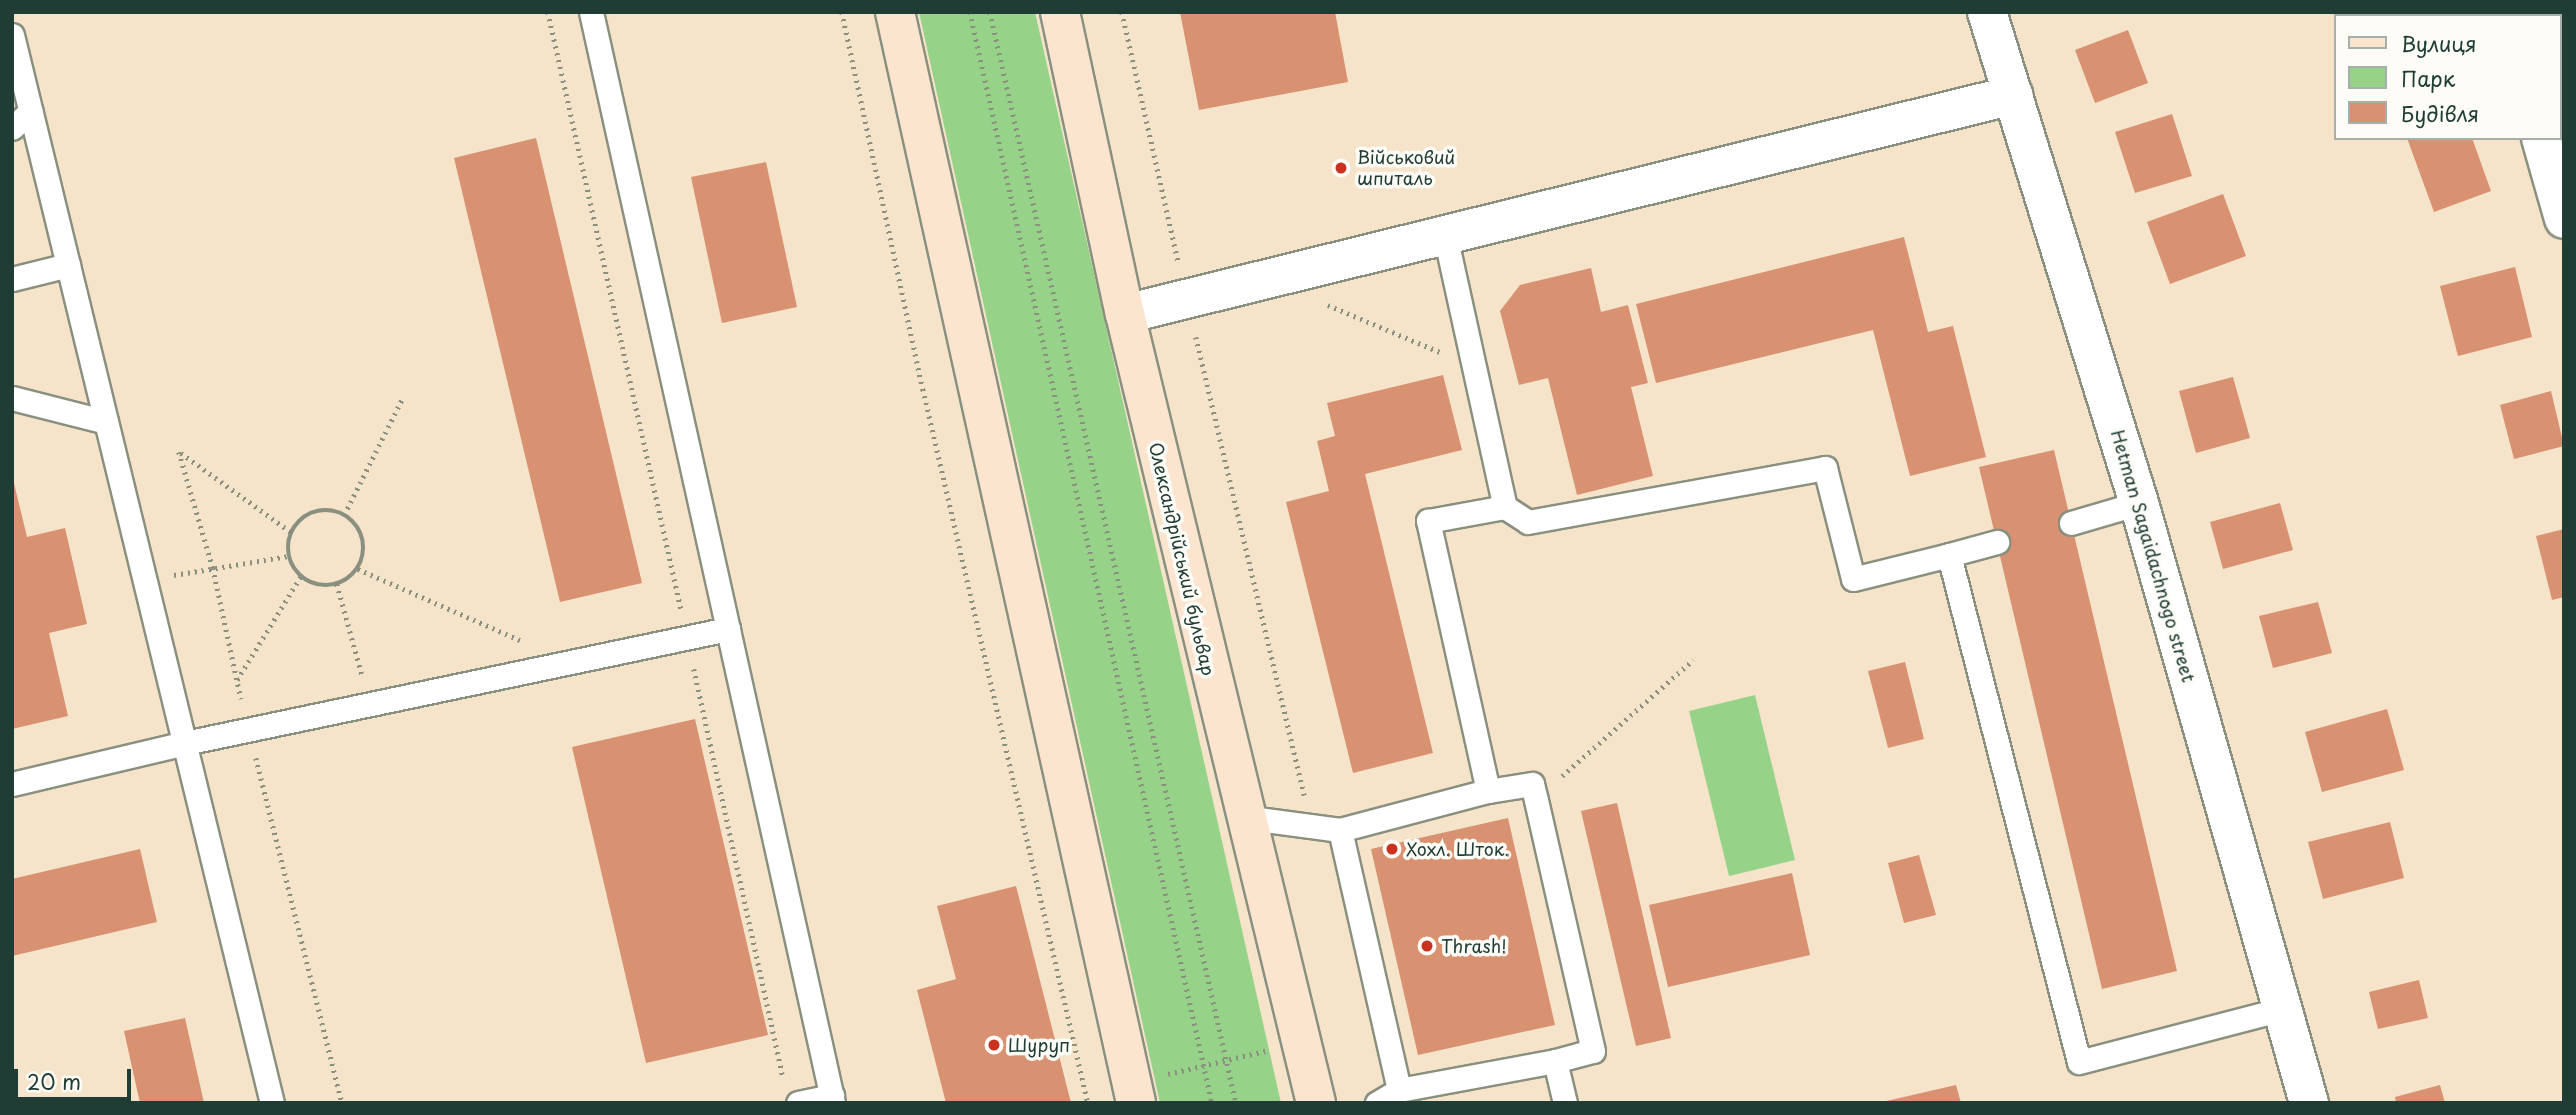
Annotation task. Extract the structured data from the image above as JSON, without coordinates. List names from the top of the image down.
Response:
{
  "streets": {
    "main road": ["Олександрійський бульвар"],
    "street": ["Hetman Sagaidachnogo street"]
  },
  "places": [
    "Військовий шпиталь",
    "Хохл. Шток.",
    "Thrash!",
    "Шуруп"
  ],
  "legend": ["Вулиця", "Парк", "Будівля"],
  "scale_bar": "20 m"
}
